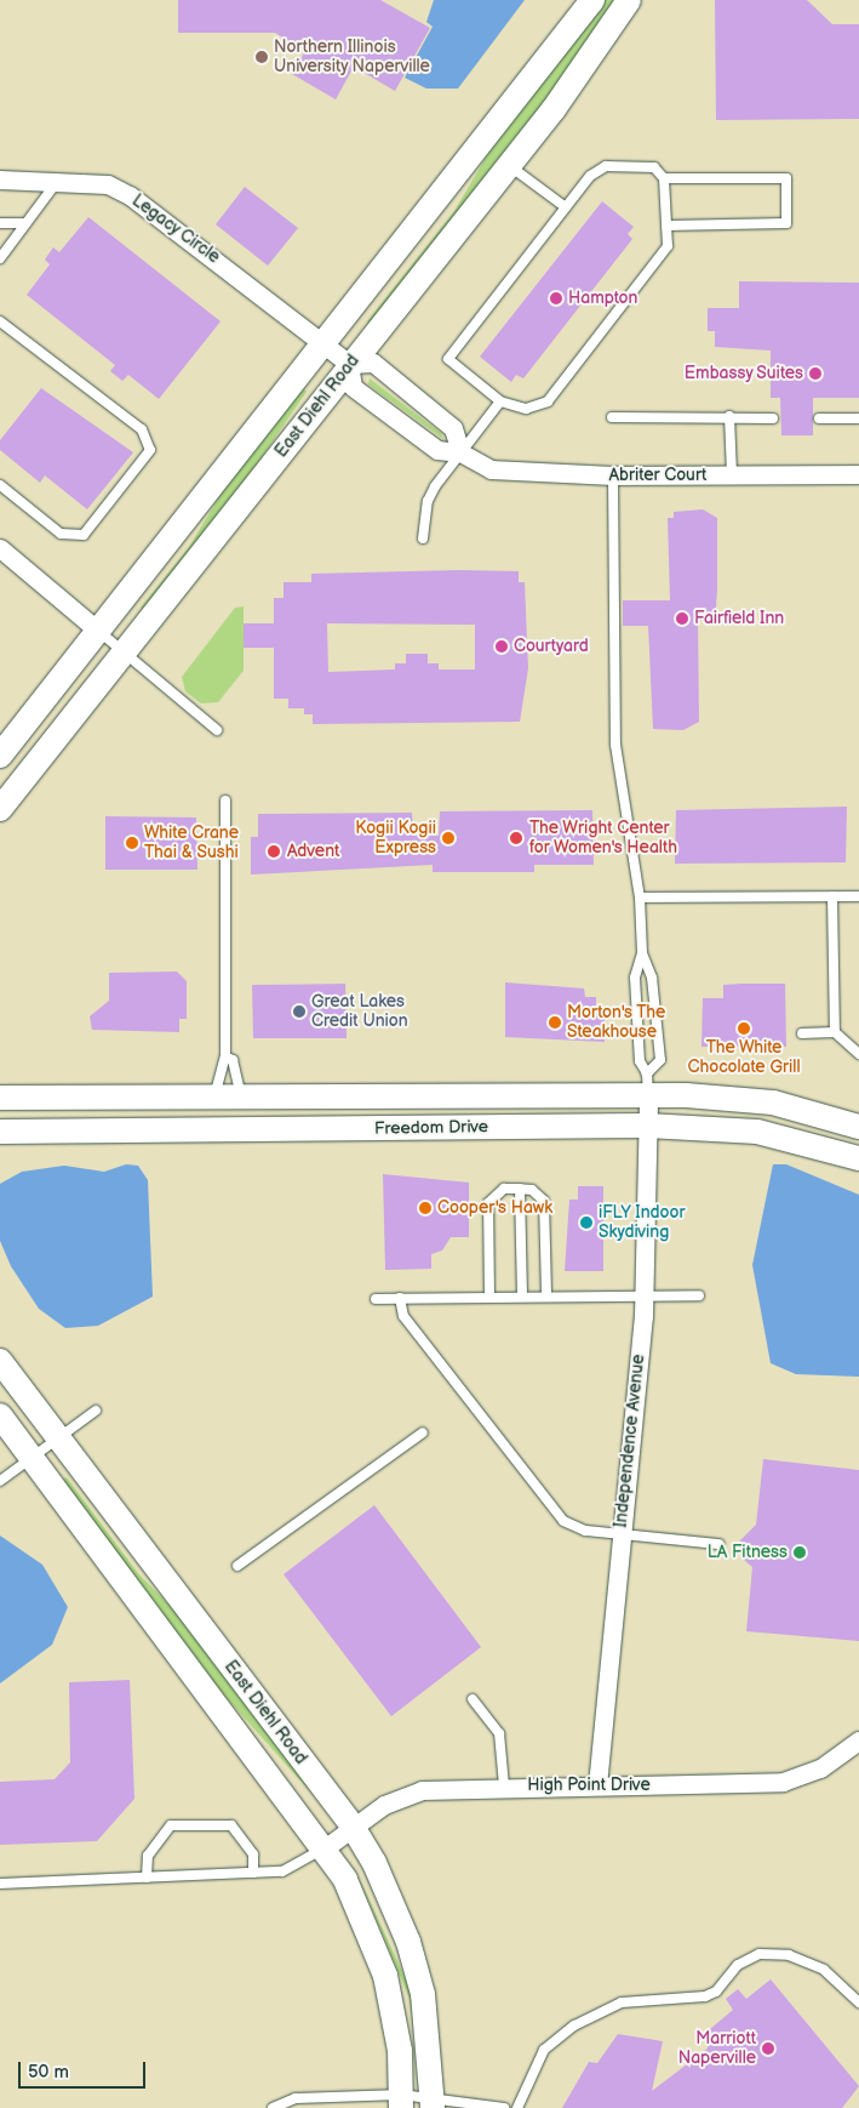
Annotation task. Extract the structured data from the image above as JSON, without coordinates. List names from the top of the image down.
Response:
{
  "streets": {
    "street": [
      "Legacy Circle",
      "East Diehl Road",
      "Abriter Court",
      "Freedom Drive",
      "Independence Avenue",
      "High Point Drive"
    ]
  },
  "crossings": [
    ["Legacy Circle", "East Diehl Road"],
    ["East Diehl Road", "Abriter Court"],
    ["East Diehl Road", "High Point Drive"],
    ["Freedom Drive", "Independence Avenue"],
    ["Independence Avenue", "High Point Drive"]
  ],
  "places": [
    "Northern Illinois University Naperville",
    "Hampton",
    "Embassy Suites",
    "Fairfield Inn",
    "Courtyard",
    "Kogii Kogii Express",
    "The Wright Center for Women's Health",
    "White Crane Thai & Sushi",
    "Advent",
    "Great Lakes Credit Union",
    "Morton's The Steakhouse",
    "The White Chocolate Grill",
    "Cooper's Hawk",
    "iFLY Indoor Skydiving",
    "LA Fitness",
    "Marriott Naperville"
  ],
  "scale_bar": "50 m"
}
